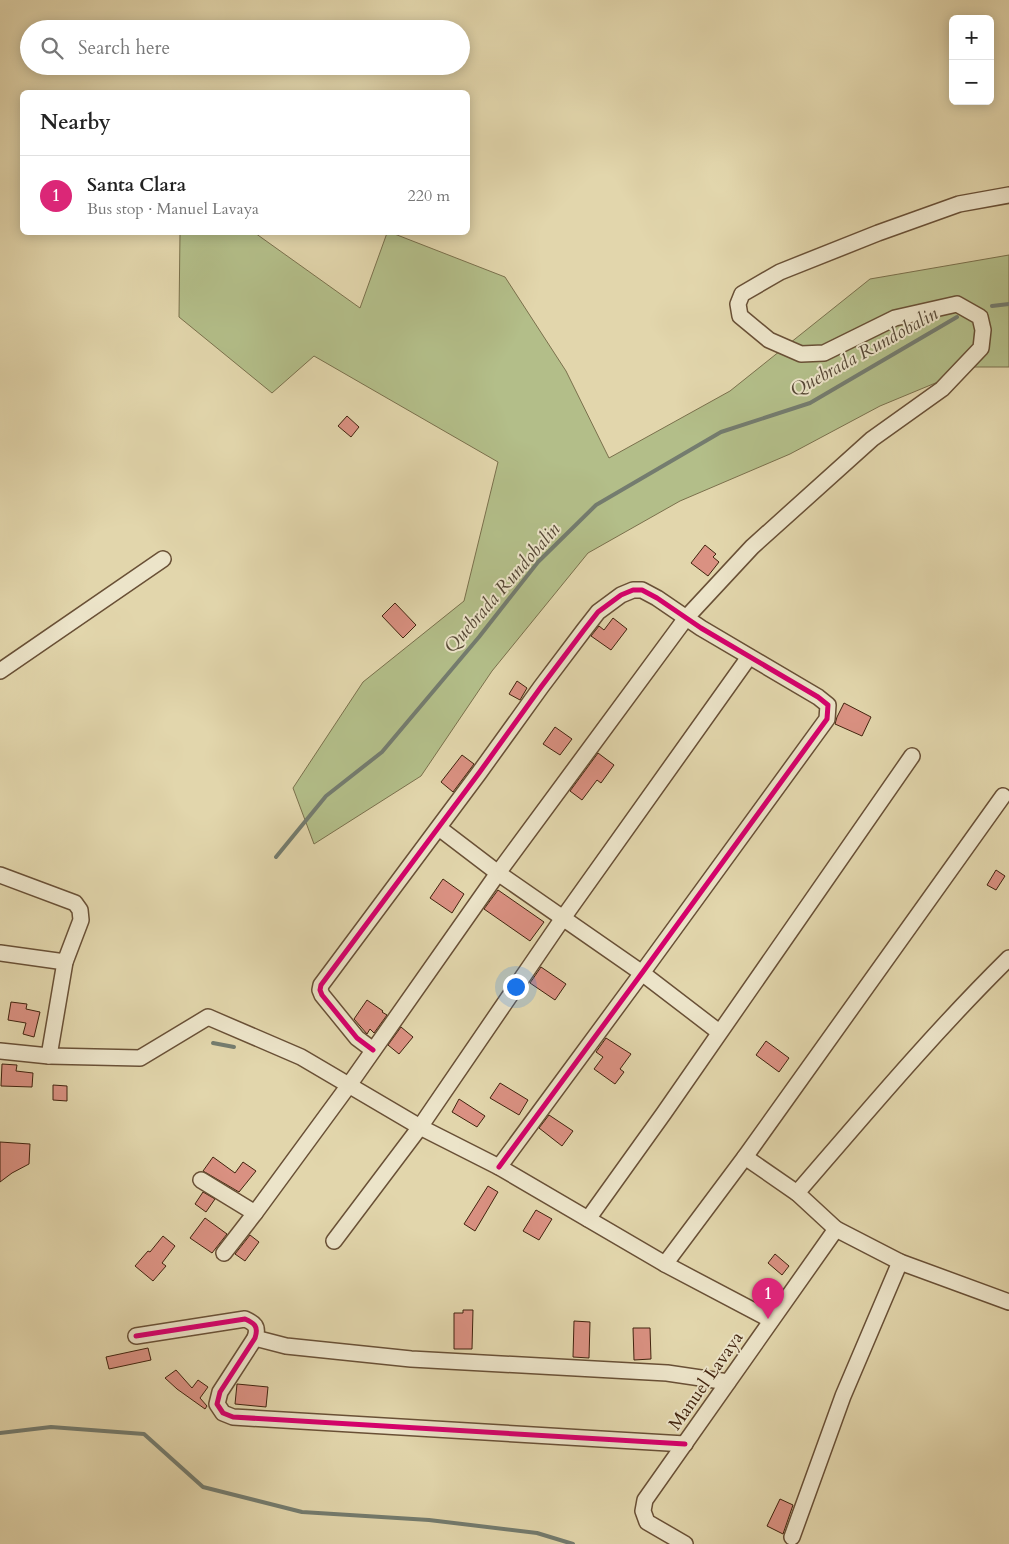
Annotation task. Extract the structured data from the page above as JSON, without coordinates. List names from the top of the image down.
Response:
{
  "streets": {
    "street": ["Manuel Lavaya"]
  },
  "water": ["Quebrada Rundobalin"],
  "page": {
    "map_buttons": ["+", "−"],
    "search": "Search here",
    "heading": "Nearby",
    "list": [
      {
        "mark": "1",
        "name": "Santa Clara",
        "note": "Bus stop · Manuel Lavaya",
        "value": "220 m"
      }
    ],
    "pins": "1"
  }
}
